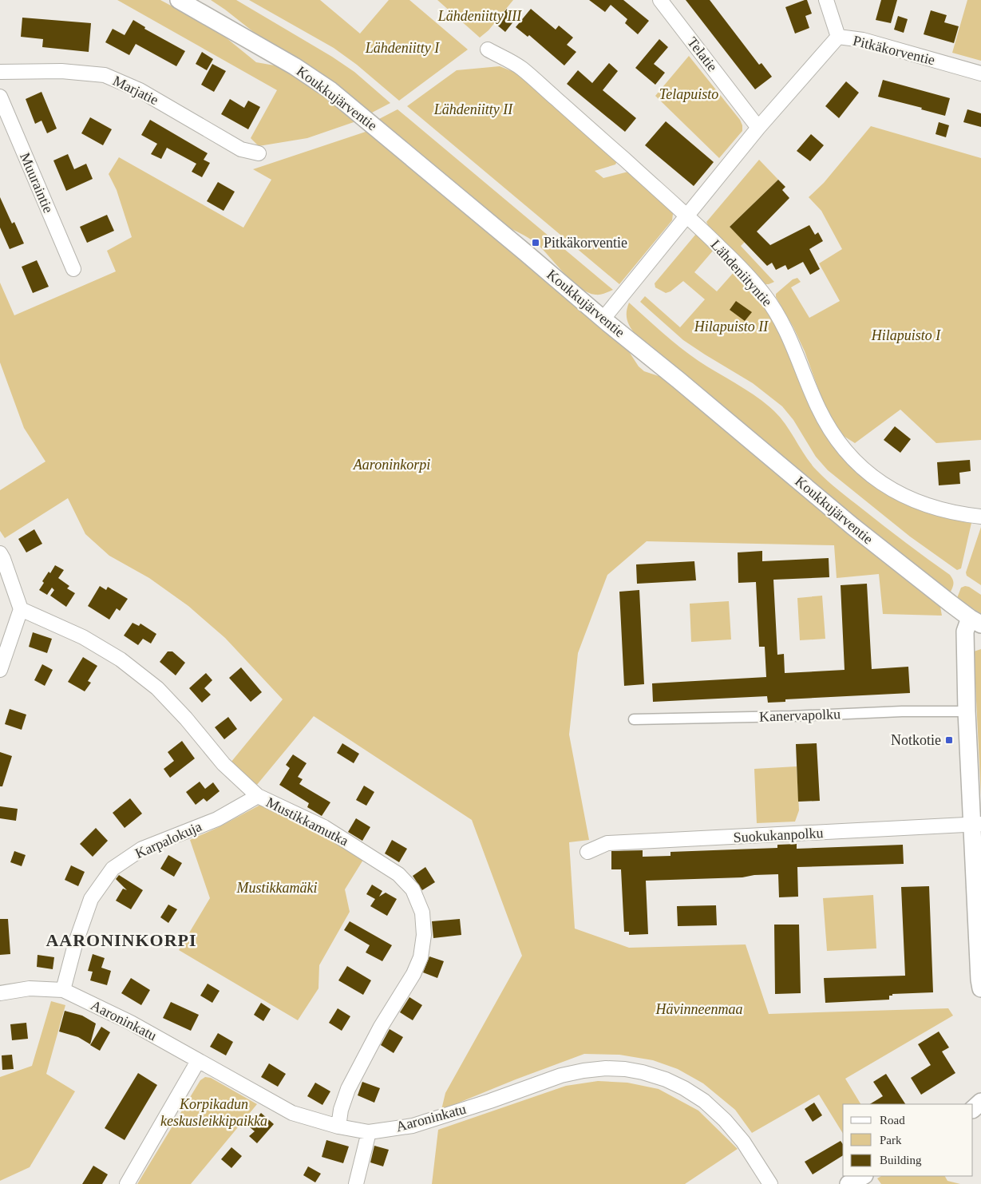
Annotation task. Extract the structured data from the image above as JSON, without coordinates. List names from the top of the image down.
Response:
{
  "streets": {
    "street": [
      "Pitkäkorventie",
      "Telatie",
      "Marjatie",
      "Koukkujärventie",
      "Muuraintie",
      "Lähdeniityntie",
      "Kanervapolku",
      "Mustikkamutka",
      "Suokukanpolku",
      "Karpalokuja",
      "Aaroninkatu"
    ]
  },
  "crossings": [
    ["Pitkäkorventie", "Telatie"],
    ["Pitkäkorventie", "Koukkujärventie"],
    ["Pitkäkorventie", "Lähdeniityntie"],
    ["Mustikkamutka", "Karpalokuja"],
    ["Mustikkamutka", "Aaroninkatu"],
    ["Karpalokuja", "Aaroninkatu"]
  ],
  "districts": ["AARONINKORPI"],
  "parks": [
    "Lähdeniitty III",
    "Lähdeniitty I",
    "Telapuisto",
    "Lähdeniitty II",
    "Hilapuisto II",
    "Hilapuisto I",
    "Aaroninkorpi",
    "Mustikkamäki",
    "Hävinneenmaa",
    "Korpikadun keskusleikkipaikka"
  ],
  "places": {
    "transit": ["Pitkäkorventie", "Notkotie"]
  },
  "legend": ["Road", "Park", "Building"]
}
